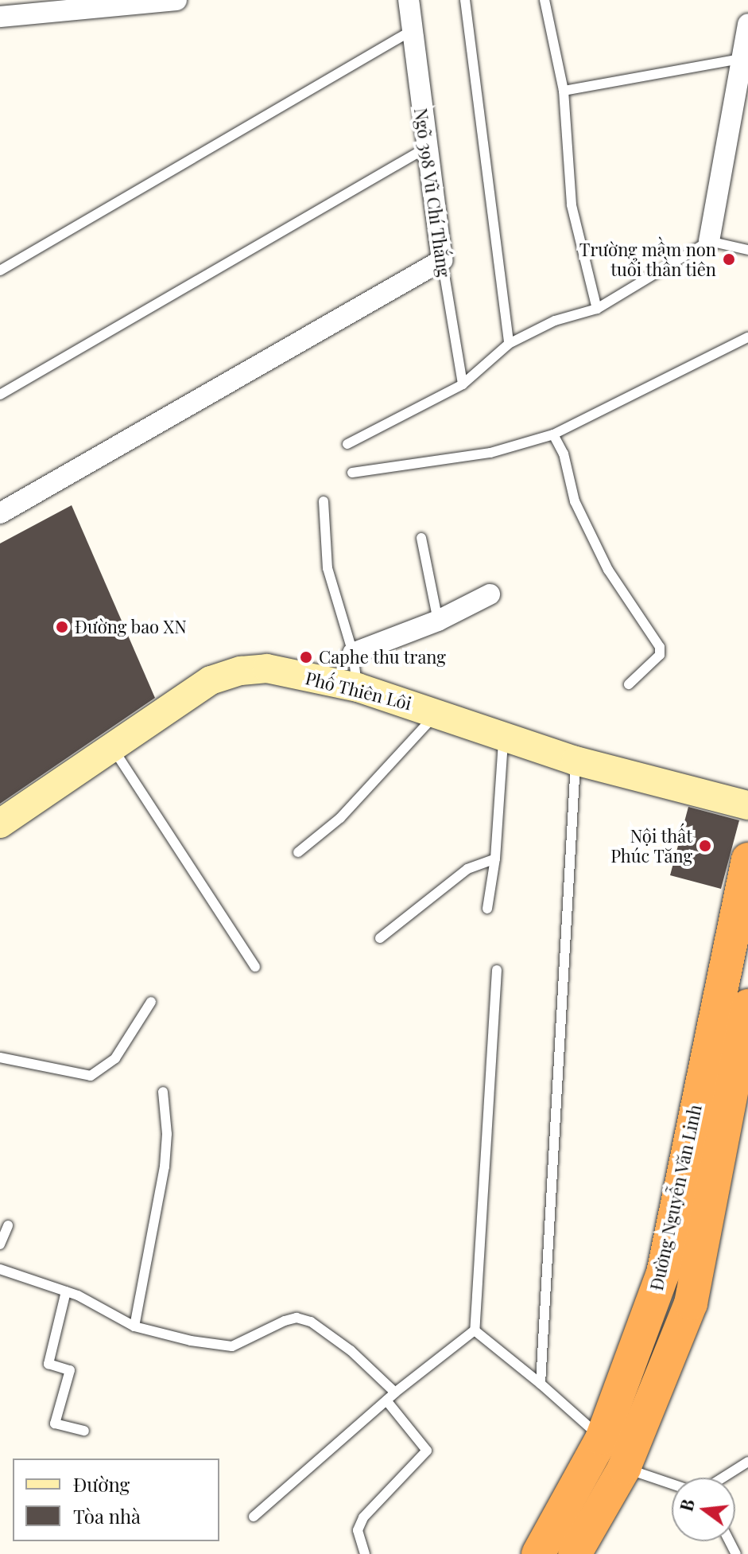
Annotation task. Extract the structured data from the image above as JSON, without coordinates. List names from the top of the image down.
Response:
{
  "streets": {
    "highway": ["Đường Nguyễn Văn Linh"],
    "main road": ["Phố Thiên Lôi"],
    "street": ["Ngõ 398 Vũ Chí Thắng"]
  },
  "places": [
    "Trường mầm non tuổi thần tiên",
    "Đường bao XN",
    "Caphe thu trang",
    "Nội thất Phúc Tăng"
  ],
  "legend": ["Đường", "Tòa nhà"],
  "north": "left"
}
